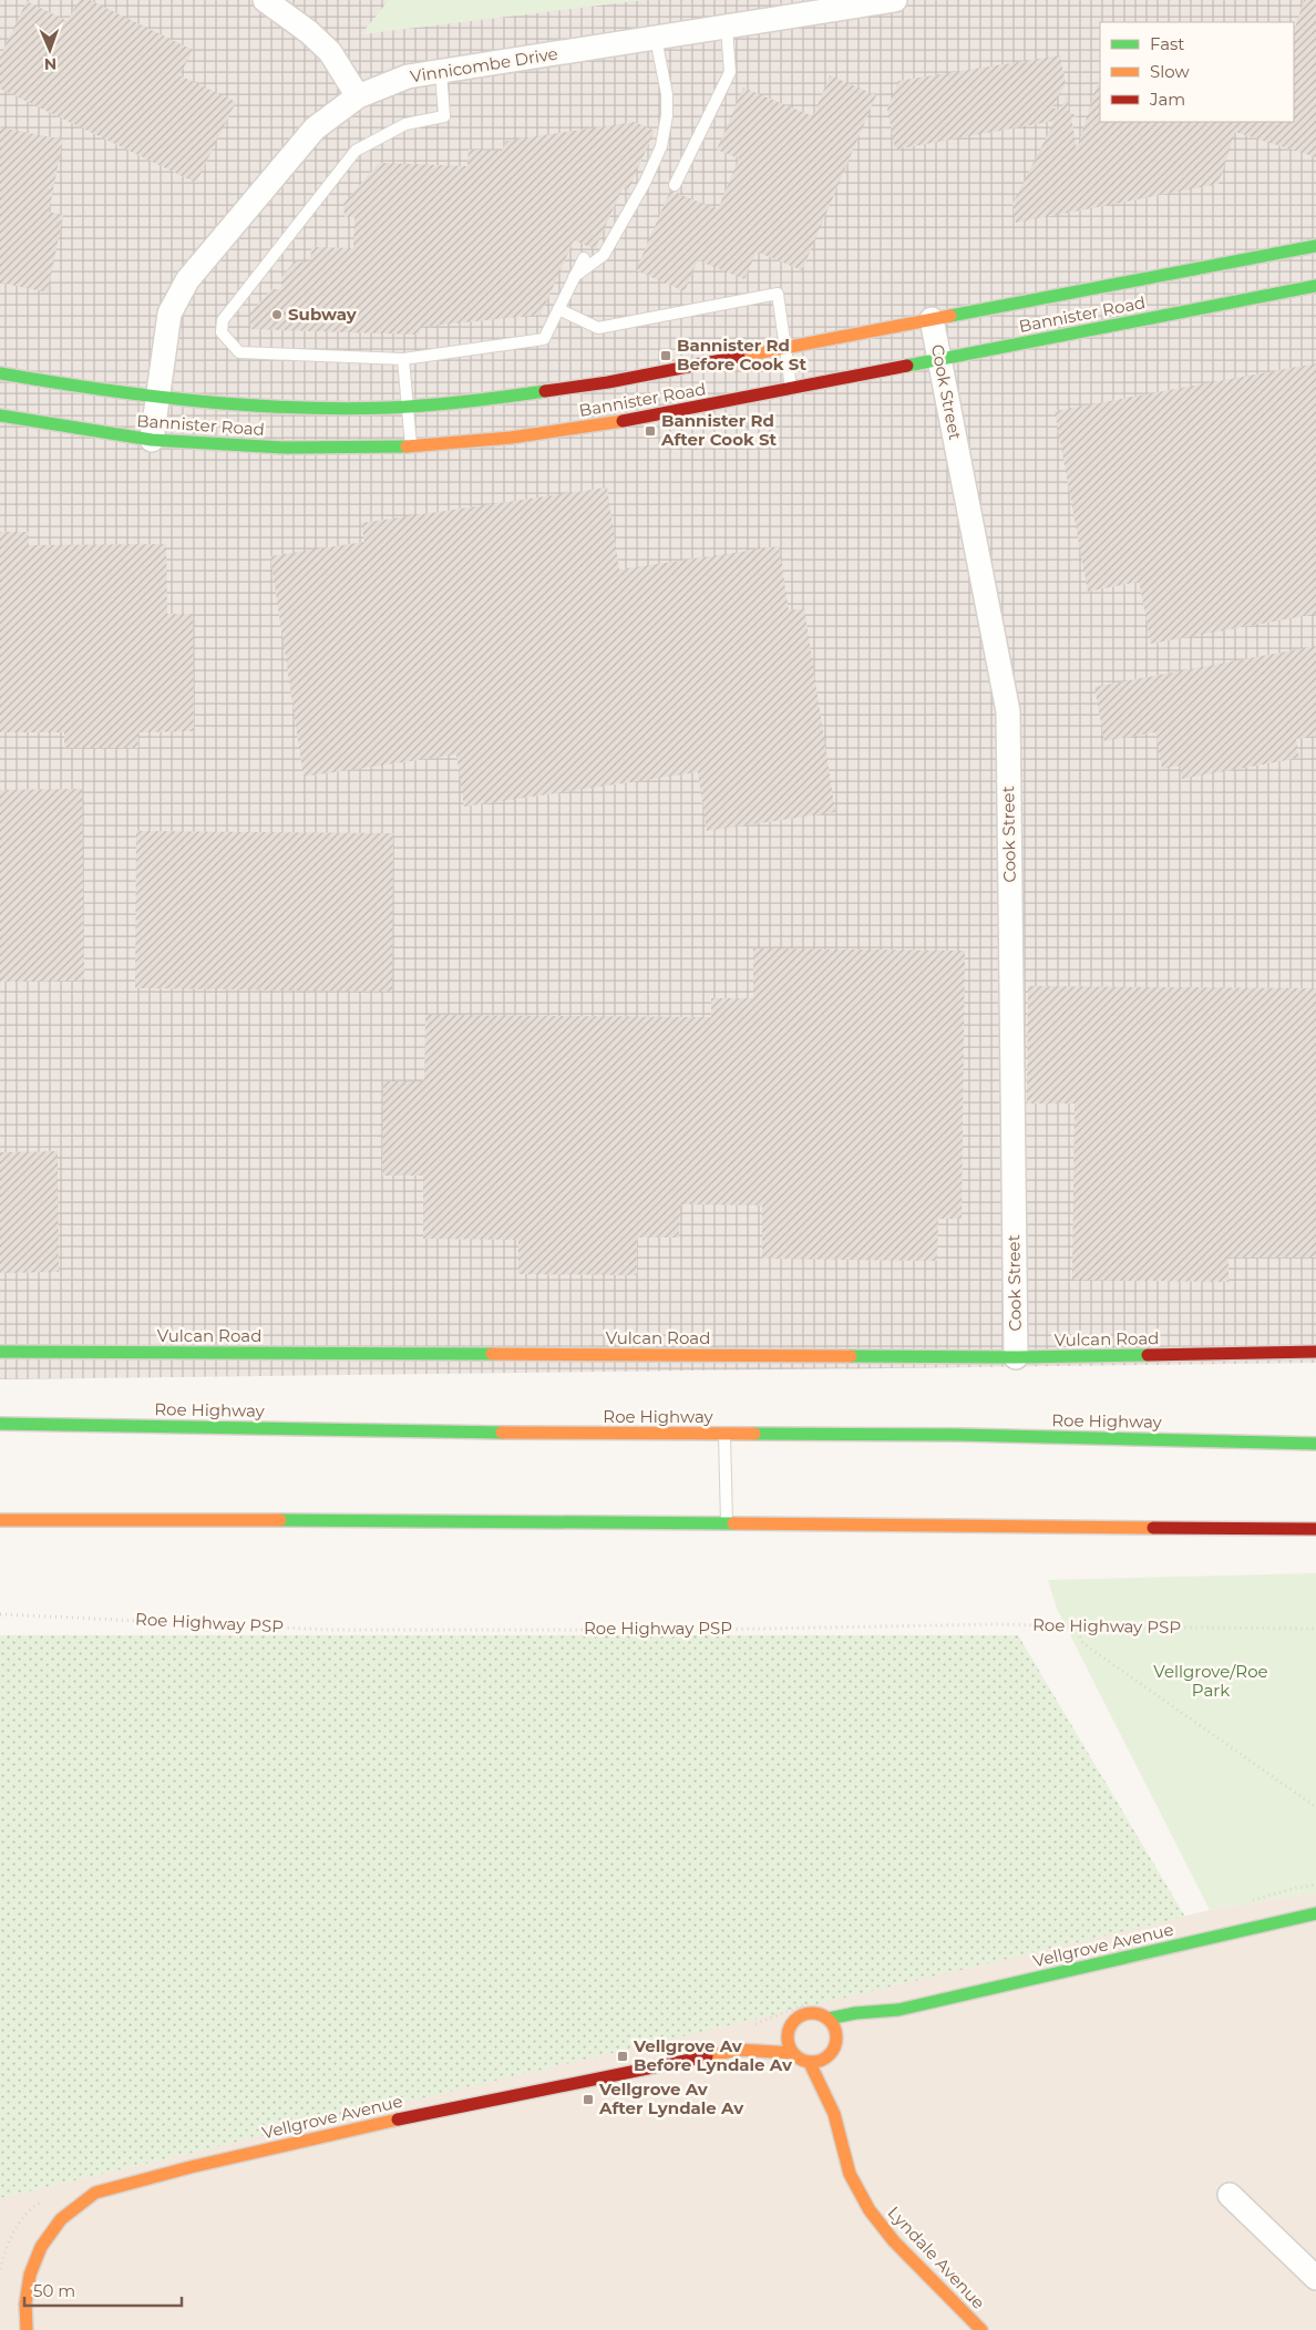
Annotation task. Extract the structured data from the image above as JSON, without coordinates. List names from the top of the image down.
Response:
{
  "streets": {
    "main road": [
      "Bannister Road",
      "Vulcan Road",
      "Roe Highway",
      "Vellgrove Avenue",
      "Lyndale Avenue"
    ],
    "street": ["Vinnicombe Drive", "Cook Street"],
    "path": ["Roe Highway PSP"]
  },
  "crossings": [
    ["Vinnicombe Drive", "Bannister Road"],
    ["Bannister Road", "Cook Street"],
    ["Cook Street", "Vulcan Road"],
    ["Vellgrove Avenue", "Lyndale Avenue"]
  ],
  "parks": ["Vellgrove/Roe Park"],
  "places": {
    "other": ["Subway"],
    "transit": [
      "Bannister Rd Before Cook St",
      "Bannister Rd After Cook St",
      "Vellgrove Av Before Lyndale Av",
      "Vellgrove Av After Lyndale Av"
    ]
  },
  "legend": ["Fast", "Slow", "Jam"],
  "scale_bar": "50 m",
  "north": "bottom"
}
